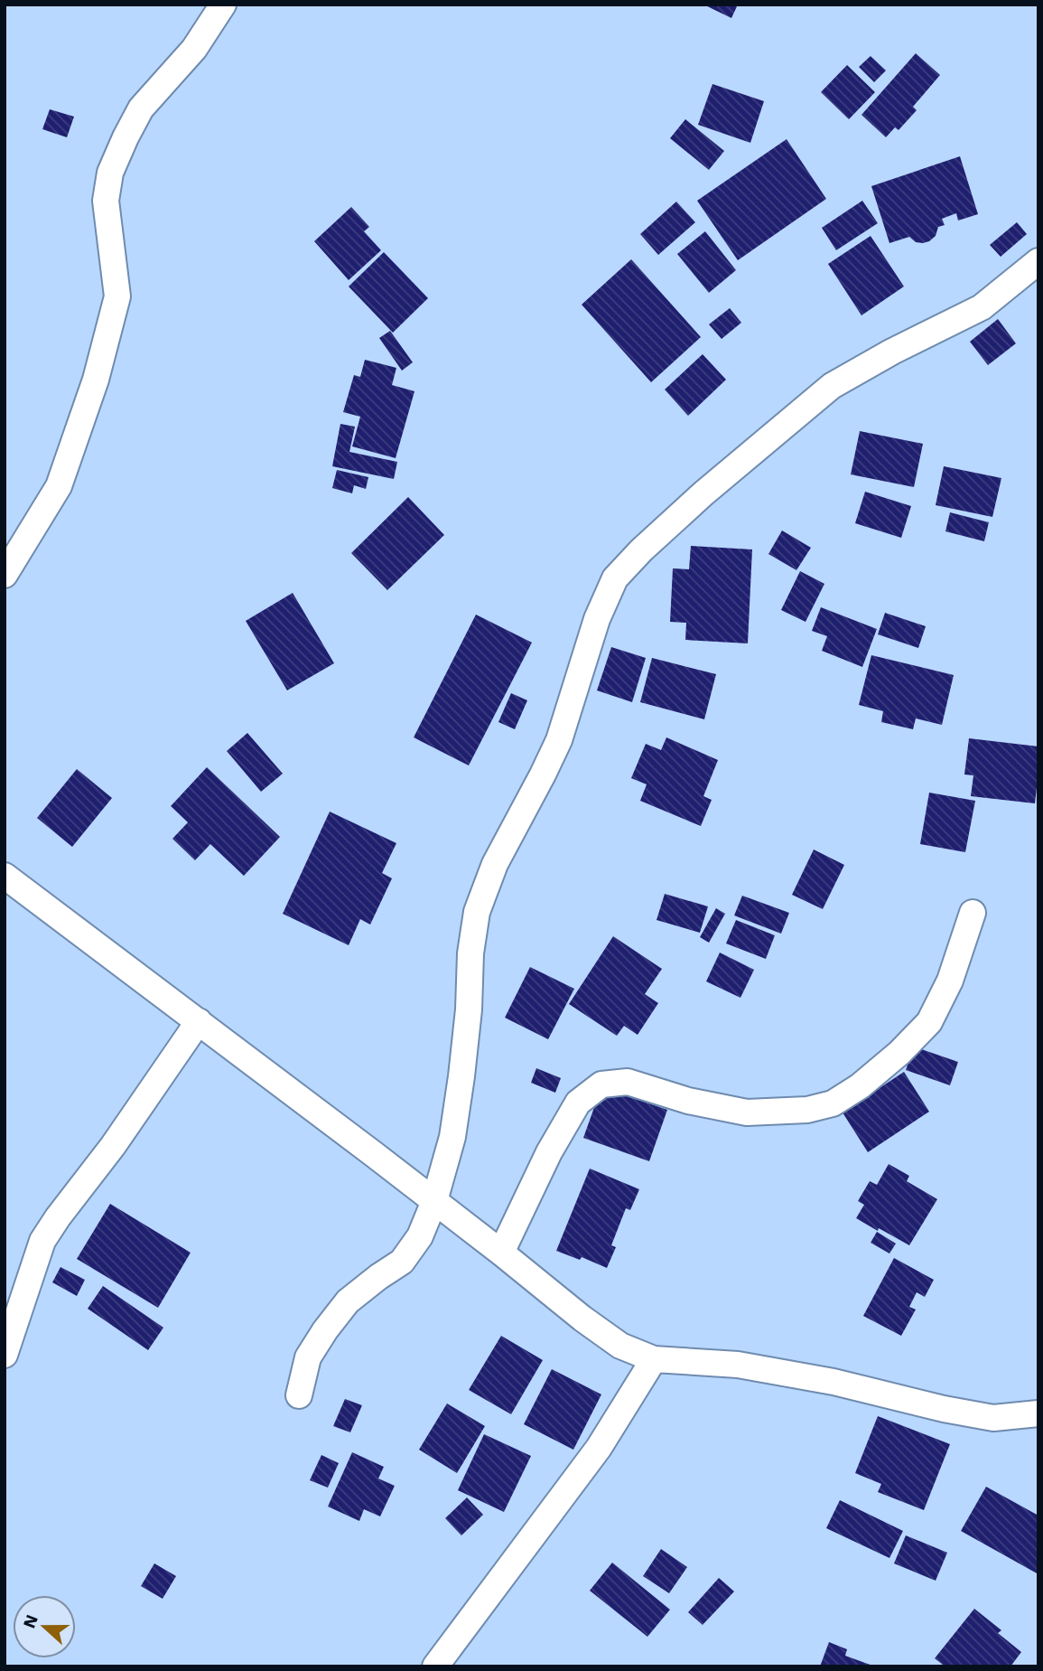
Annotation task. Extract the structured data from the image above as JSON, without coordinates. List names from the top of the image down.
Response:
{
  "north": "left"
}
